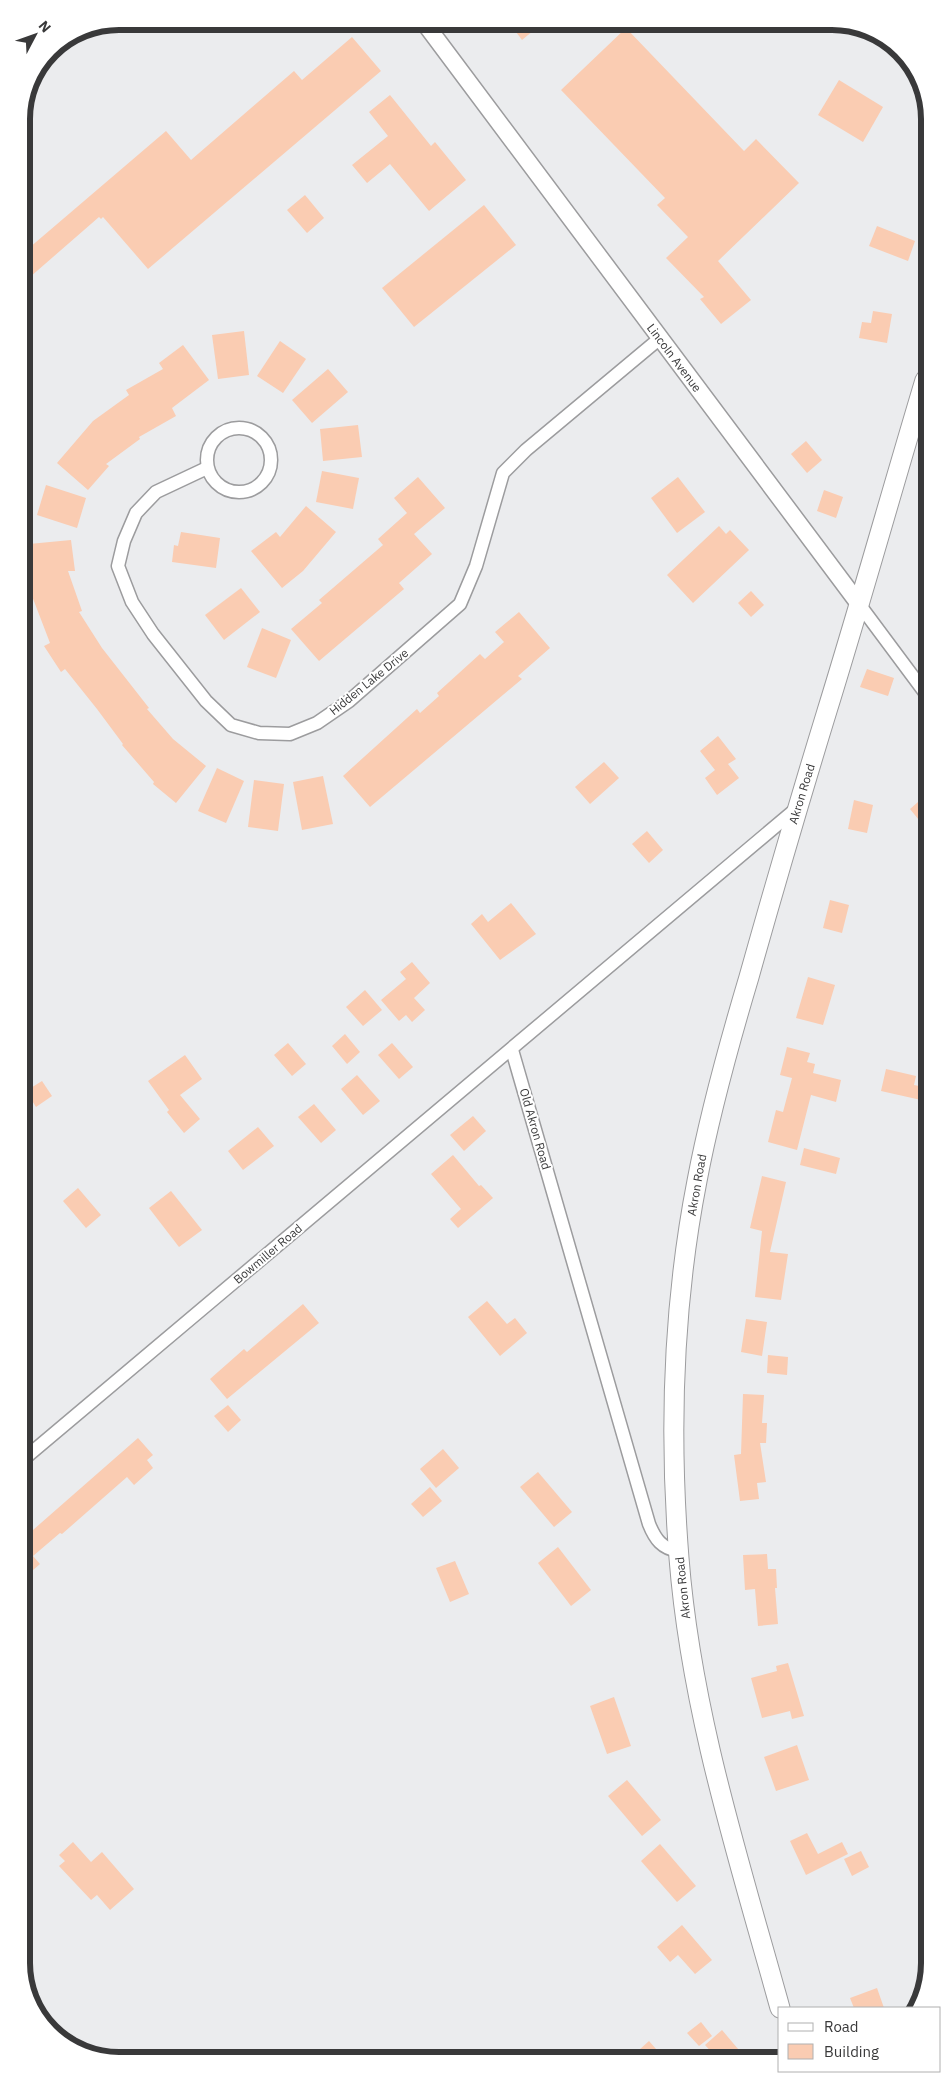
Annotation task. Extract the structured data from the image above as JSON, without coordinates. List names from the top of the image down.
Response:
{
  "streets": {
    "main road": ["Akron Road"],
    "street": [
      "Lincoln Avenue",
      "Hidden Lake Drive",
      "Old Akron Road",
      "Bowmiller Road"
    ]
  },
  "crossings": [
    ["Lincoln Avenue", "Hidden Lake Drive"],
    ["Lincoln Avenue", "Akron Road"],
    ["Akron Road", "Old Akron Road"],
    ["Old Akron Road", "Bowmiller Road"]
  ],
  "legend": ["Road", "Building"],
  "north": "top right"
}
